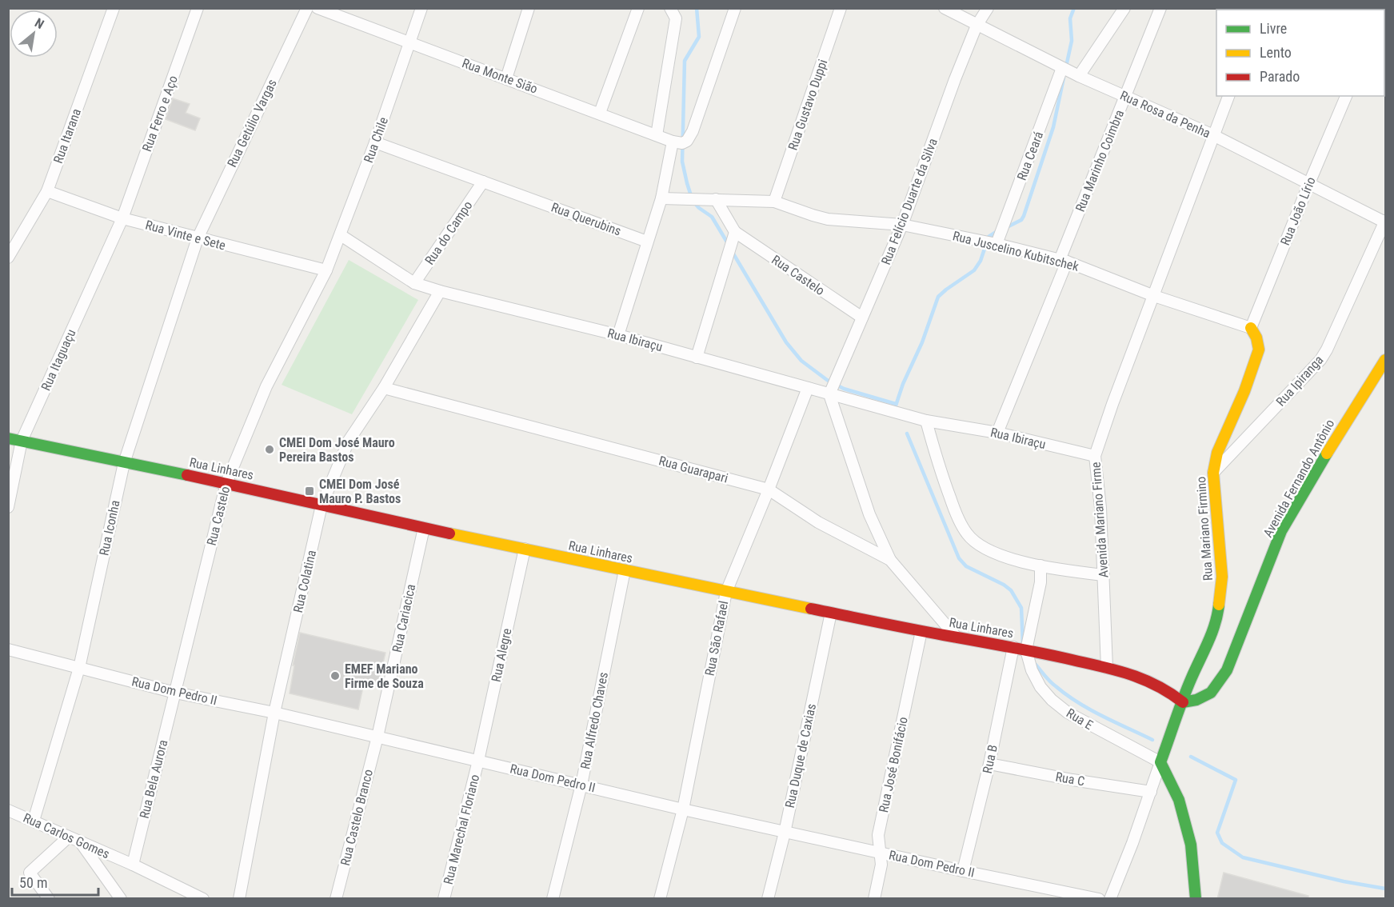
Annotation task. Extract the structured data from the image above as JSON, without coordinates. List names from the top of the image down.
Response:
{
  "streets": {
    "street": [
      "Rua Monte Sião",
      "Rua Gustavo Duppi",
      "Rua Ferro e Aço",
      "Rua Rosa da Penha",
      "Rua Getúlio Vargas",
      "Rua Itarana",
      "Rua Chile",
      "Rua Ceará",
      "Rua Marinho Coimbra",
      "Rua Felício Duarte da Silva",
      "Rua João Lírio",
      "Rua Querubins",
      "Rua do Campo",
      "Rua Vinte e Sete",
      "Rua Juscelino Kubitschek",
      "Rua Castelo",
      "Rua Ibiraçu",
      "Rua Itaguaçu",
      "Rua Ipiranga",
      "Rua Linhares",
      "Rua Guarapari",
      "Avenida Fernando Antônio",
      "Avenida Mariano Firme",
      "Rua Iconha",
      "Rua Mariano Firmino",
      "Rua Colatina",
      "Rua Cariacica",
      "Rua São Rafael",
      "Rua Alegre",
      "Rua Dom Pedro II",
      "Rua E",
      "Rua Alfredo Chaves",
      "Rua Duque de Caxias",
      "Rua B",
      "Rua José Bonifácio",
      "Rua Bela Aurora",
      "Rua C",
      "Rua Castelo Branco",
      "Rua Marechal Floriano",
      "Rua Carlos Gomes"
    ]
  },
  "crossings": [
    ["Rua Monte Sião", "Rua Chile"],
    ["Rua Gustavo Duppi", "Rua Juscelino Kubitschek"],
    ["Rua Ferro e Aço", "Rua Vinte e Sete"],
    ["Rua Ferro e Aço", "Rua Itaguaçu"],
    ["Rua Rosa da Penha", "Rua Ceará"],
    ["Rua Rosa da Penha", "Rua Marinho Coimbra"],
    ["Rua Rosa da Penha", "Rua Felício Duarte da Silva"],
    ["Rua Rosa da Penha", "Rua João Lírio"],
    ["Rua Rosa da Penha", "Rua Ipiranga"],
    ["Rua Getúlio Vargas", "Rua Vinte e Sete"],
    ["Rua Getúlio Vargas", "Rua Iconha"],
    ["Rua Itarana", "Rua Vinte e Sete"],
    ["Rua Chile", "Rua Querubins"],
    ["Rua Chile", "Rua Vinte e Sete"],
    ["Rua Chile", "Rua Castelo"],
    ["Rua Ceará", "Rua Juscelino Kubitschek"],
    ["Rua Marinho Coimbra", "Rua Juscelino Kubitschek"],
    ["Rua Marinho Coimbra", "Rua Ibiraçu"],
    ["Rua Felício Duarte da Silva", "Rua Juscelino Kubitschek"],
    ["Rua Felício Duarte da Silva", "Rua Castelo"],
    ["Rua Felício Duarte da Silva", "Rua Ibiraçu"],
    ["Rua João Lírio", "Rua Juscelino Kubitschek"],
    ["Rua João Lírio", "Rua Mariano Firmino"],
    ["Rua Querubins", "Rua do Campo"],
    ["Rua Vinte e Sete", "Rua Castelo"],
    ["Rua Vinte e Sete", "Rua Itaguaçu"],
    ["Rua Vinte e Sete", "Rua Iconha"],
    ["Rua Juscelino Kubitschek", "Avenida Mariano Firme"],
    ["Rua Juscelino Kubitschek", "Rua Mariano Firmino"],
    ["Rua Castelo", "Rua Linhares"],
    ["Rua Castelo", "Rua Dom Pedro II"],
    ["Rua Castelo", "Rua Bela Aurora"],
    ["Rua Ibiraçu", "Avenida Mariano Firme"],
    ["Rua Ibiraçu", "Rua Colatina"],
    ["Rua Ibiraçu", "Rua São Rafael"],
    ["Rua Itaguaçu", "Rua Linhares"],
    ["Rua Ipiranga", "Rua Mariano Firmino"],
    ["Rua Linhares", "Rua Guarapari"],
    ["Rua Linhares", "Avenida Fernando Antônio"],
    ["Rua Linhares", "Avenida Mariano Firme"],
    ["Rua Linhares", "Rua Iconha"],
    ["Rua Linhares", "Rua Mariano Firmino"],
    ["Rua Linhares", "Rua Colatina"],
    ["Rua Linhares", "Rua Cariacica"],
    ["Rua Linhares", "Rua São Rafael"],
    ["Rua Linhares", "Rua Alegre"],
    ["Rua Linhares", "Rua E"],
    ["Rua Linhares", "Rua Alfredo Chaves"],
    ["Rua Linhares", "Rua Duque de Caxias"],
    ["Rua Linhares", "Rua B"],
    ["Rua Linhares", "Rua José Bonifácio"],
    ["Rua Guarapari", "Rua Colatina"],
    ["Rua Guarapari", "Rua São Rafael"],
    ["Avenida Fernando Antônio", "Rua Mariano Firmino"],
    ["Rua Iconha", "Rua Dom Pedro II"],
    ["Rua Iconha", "Rua Carlos Gomes"],
    ["Rua Mariano Firmino", "Rua E"],
    ["Rua Colatina", "Rua Dom Pedro II"],
    ["Rua Cariacica", "Rua Dom Pedro II"],
    ["Rua Cariacica", "Rua Castelo Branco"],
    ["Rua São Rafael", "Rua Dom Pedro II"],
    ["Rua Alegre", "Rua Dom Pedro II"],
    ["Rua Alegre", "Rua Marechal Floriano"],
    ["Rua Dom Pedro II", "Rua Alfredo Chaves"],
    ["Rua Dom Pedro II", "Rua Duque de Caxias"],
    ["Rua Dom Pedro II", "Rua B"],
    ["Rua Dom Pedro II", "Rua José Bonifácio"],
    ["Rua Dom Pedro II", "Rua Bela Aurora"],
    ["Rua Dom Pedro II", "Rua Castelo Branco"],
    ["Rua Dom Pedro II", "Rua Marechal Floriano"],
    ["Rua B", "Rua C"],
    ["Rua Bela Aurora", "Rua Carlos Gomes"]
  ],
  "places": {
    "other": ["CMEI Dom José Mauro Pereira Bastos", "EMEF Mariano Firme de Souza"],
    "transit": ["CMEI Dom José Mauro P. Bastos"]
  },
  "legend": ["Livre", "Lento", "Parado"],
  "scale_bar": "50 m",
  "north": "top right"
}
